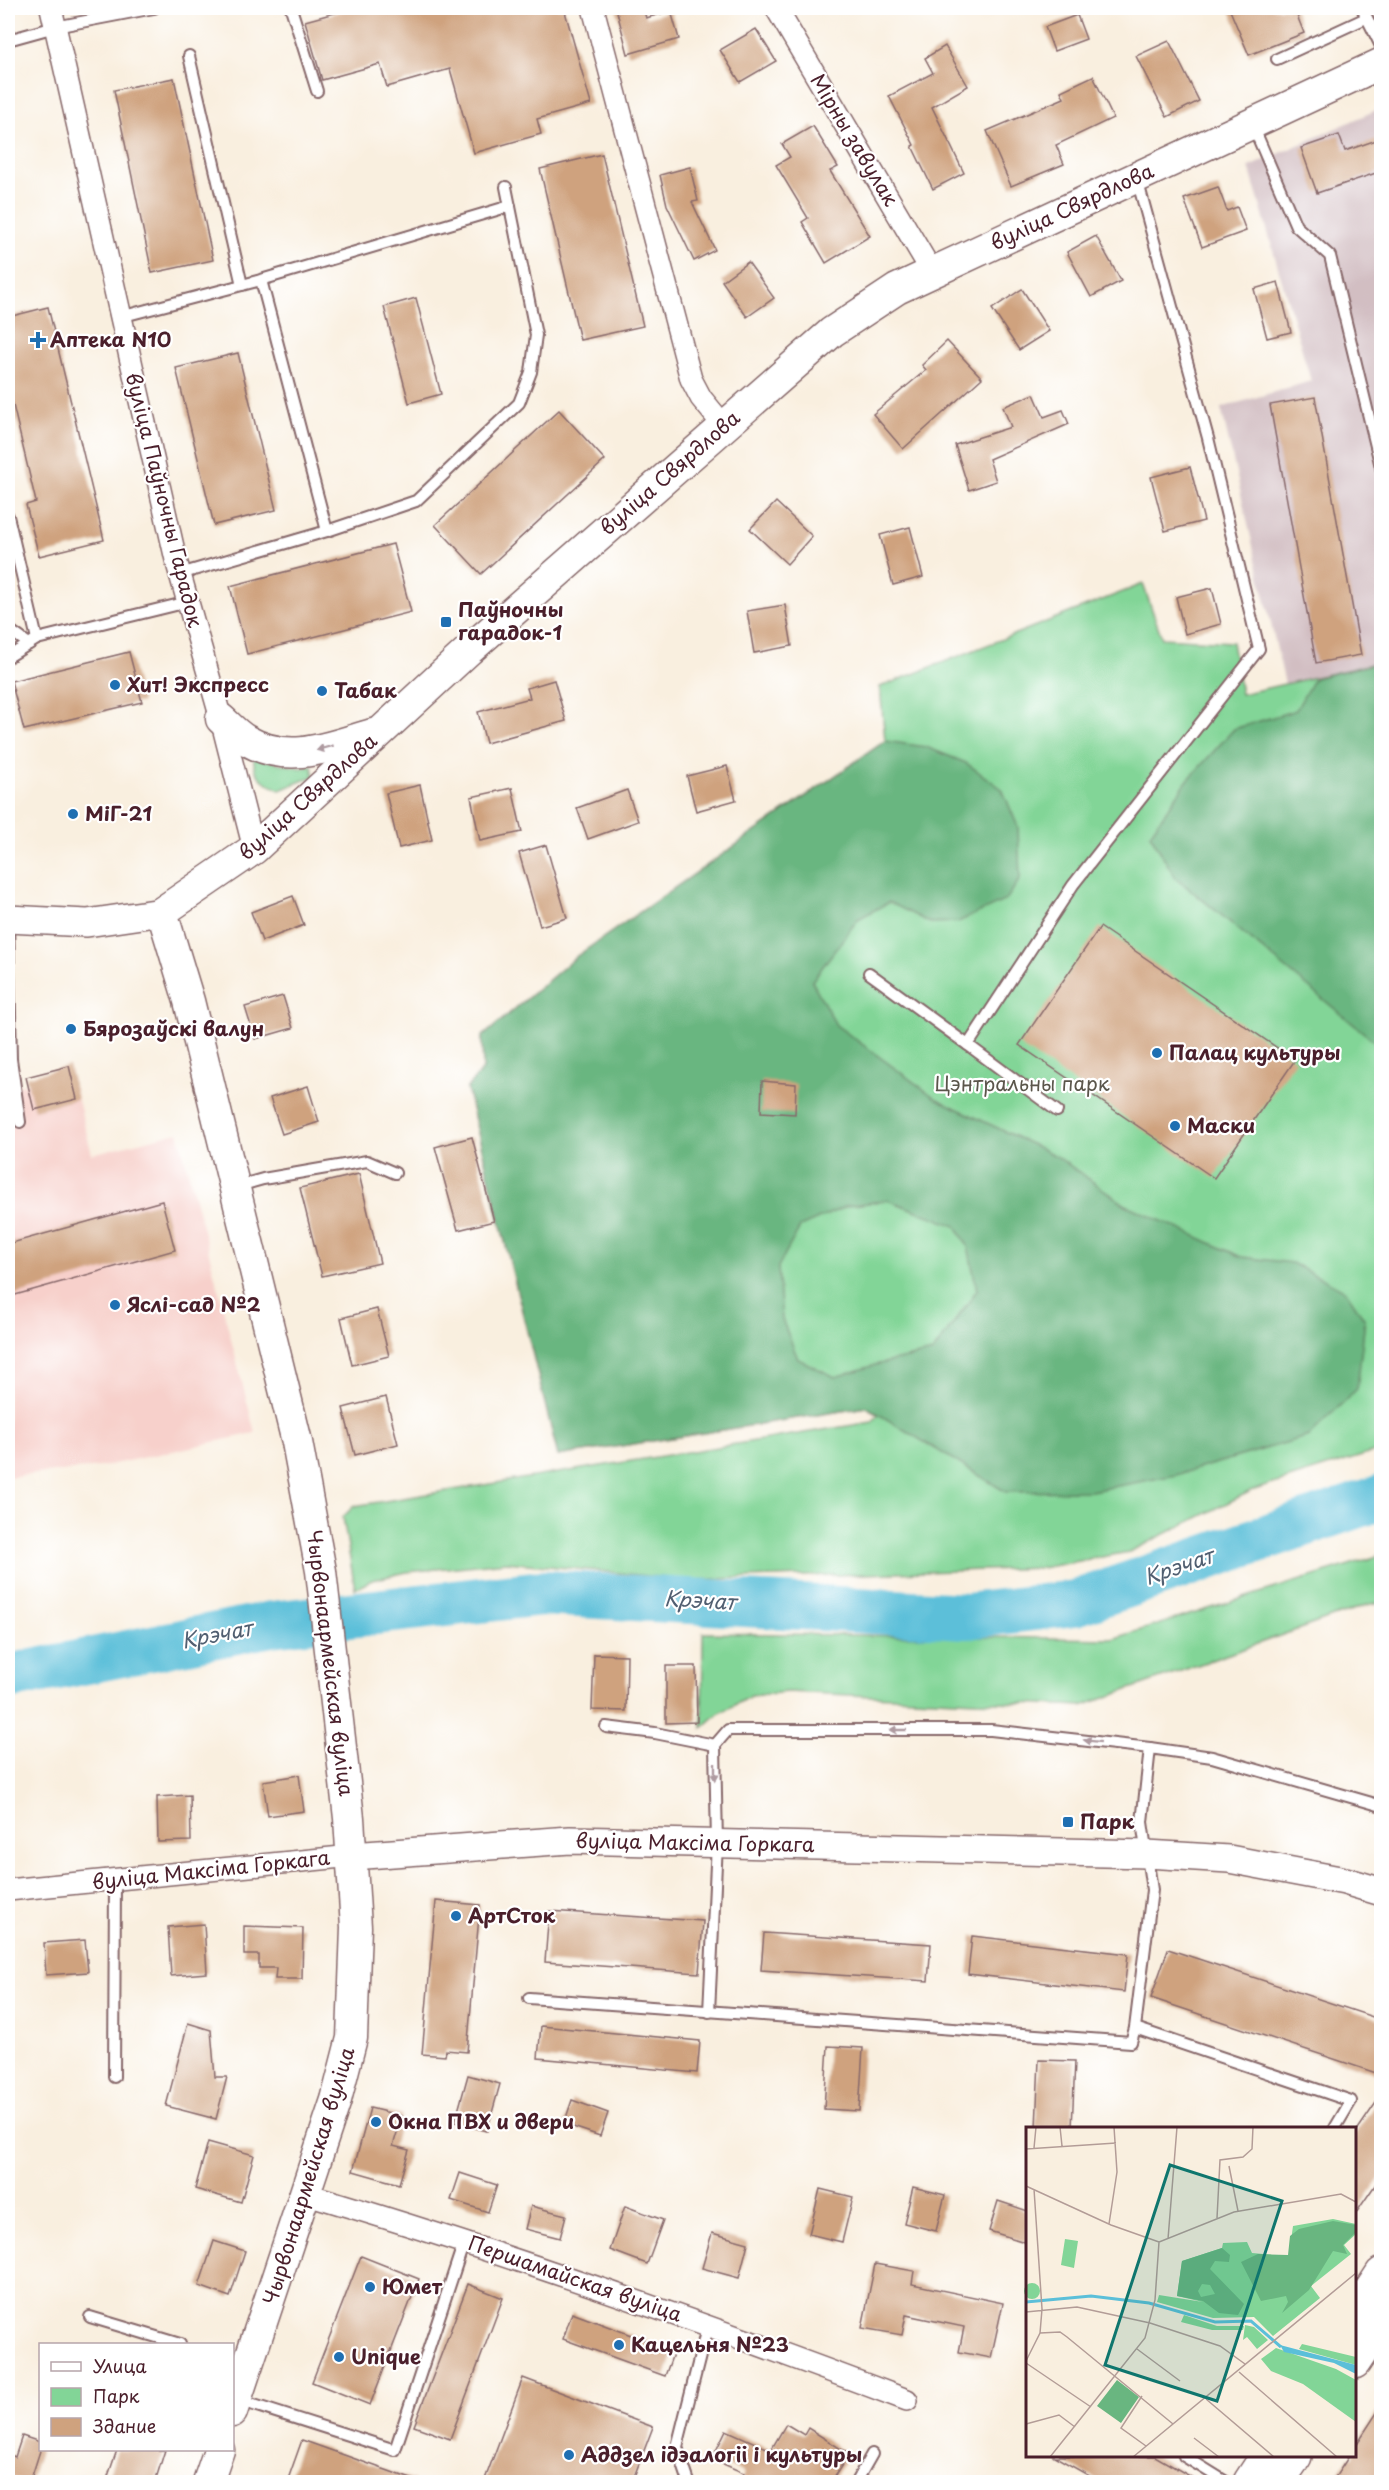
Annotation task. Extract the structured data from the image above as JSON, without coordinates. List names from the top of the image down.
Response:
{
  "streets": {
    "main road": ["вуліца Свярдлова", "Чырвонаармейская вуліца"],
    "street": [
      "Мірны завулак",
      "вуліца Паўночны Гарадок",
      "вуліца Максіма Горкага",
      "Першамайская вуліца"
    ]
  },
  "crossings": [
    ["Мірны завулак", "вуліца Свярдлова"],
    ["вуліца Свярдлова", "вуліца Паўночны Гарадок"],
    ["вуліца Свярдлова", "Чырвонаармейская вуліца"],
    ["Чырвонаармейская вуліца", "вуліца Максіма Горкага"],
    ["Чырвонаармейская вуліца", "Першамайская вуліца"]
  ],
  "water": ["Крэчат"],
  "parks": ["Цэнтральны парк"],
  "places": {
    "health": ["Аптека N10"],
    "transit": ["Паўночны гарадок-1", "Парк"],
    "other": [
      "Хит! Экспресс",
      "Табак",
      "МіГ-21",
      "Бярозаўскі валун",
      "Палац культуры",
      "Маски",
      "Яслі-сад №2",
      "АртСток",
      "Окна ПВХ и двери",
      "Юмет",
      "Кацельня №23",
      "Unique",
      "Аддзел ідэалогіі і культуры"
    ]
  },
  "legend": ["Улица", "Парк", "Здание"]
}
